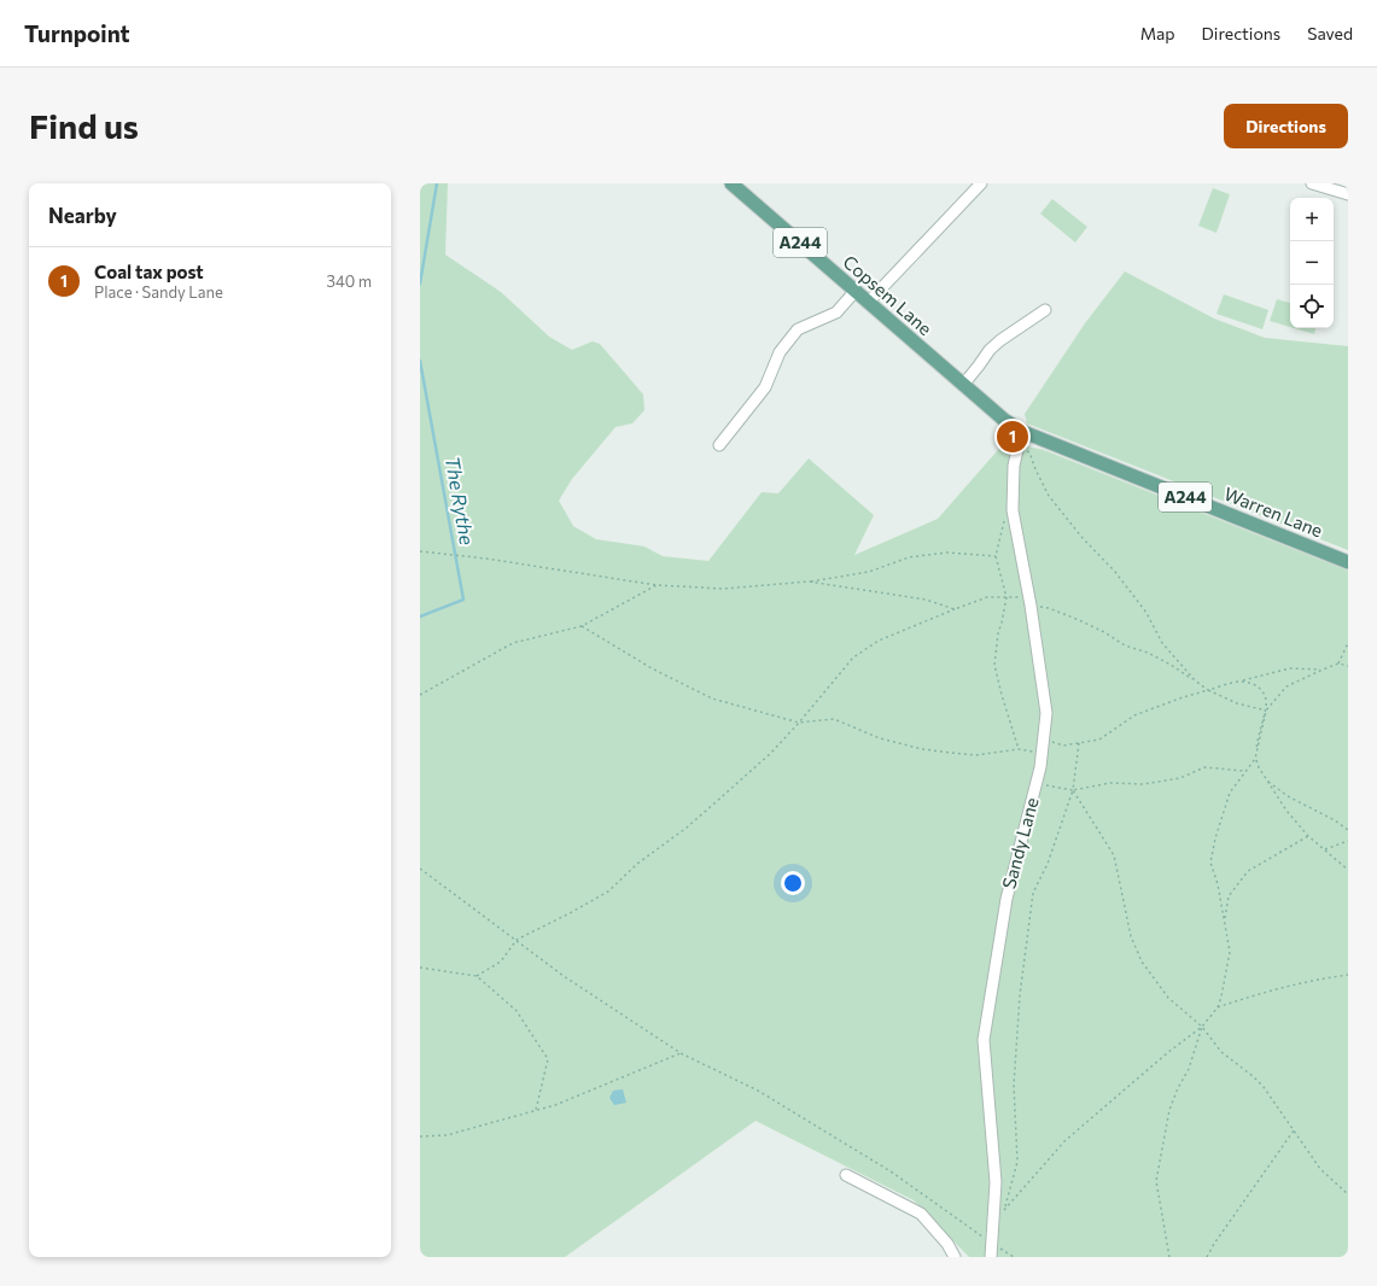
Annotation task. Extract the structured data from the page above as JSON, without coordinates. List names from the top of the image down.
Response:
{
  "streets": {
    "main road": ["A244", "Copsem Lane", "Warren Lane"],
    "street": ["Sandy Lane"]
  },
  "crossings": [
    ["Copsem Lane", "Warren Lane"],
    ["Copsem Lane", "Sandy Lane"],
    ["Warren Lane", "Sandy Lane"]
  ],
  "water": ["The Rythe"],
  "page": {
    "header": "Turnpoint",
    "nav": ["Map", "Directions", "Saved"],
    "buttons": "Directions",
    "title": "Find us",
    "heading": "Nearby",
    "map_buttons": ["+", "−"],
    "list": [
      {
        "mark": "1",
        "name": "Coal tax post",
        "note": "Place · Sandy Lane",
        "value": "340 m"
      }
    ],
    "pins": "1"
  }
}
